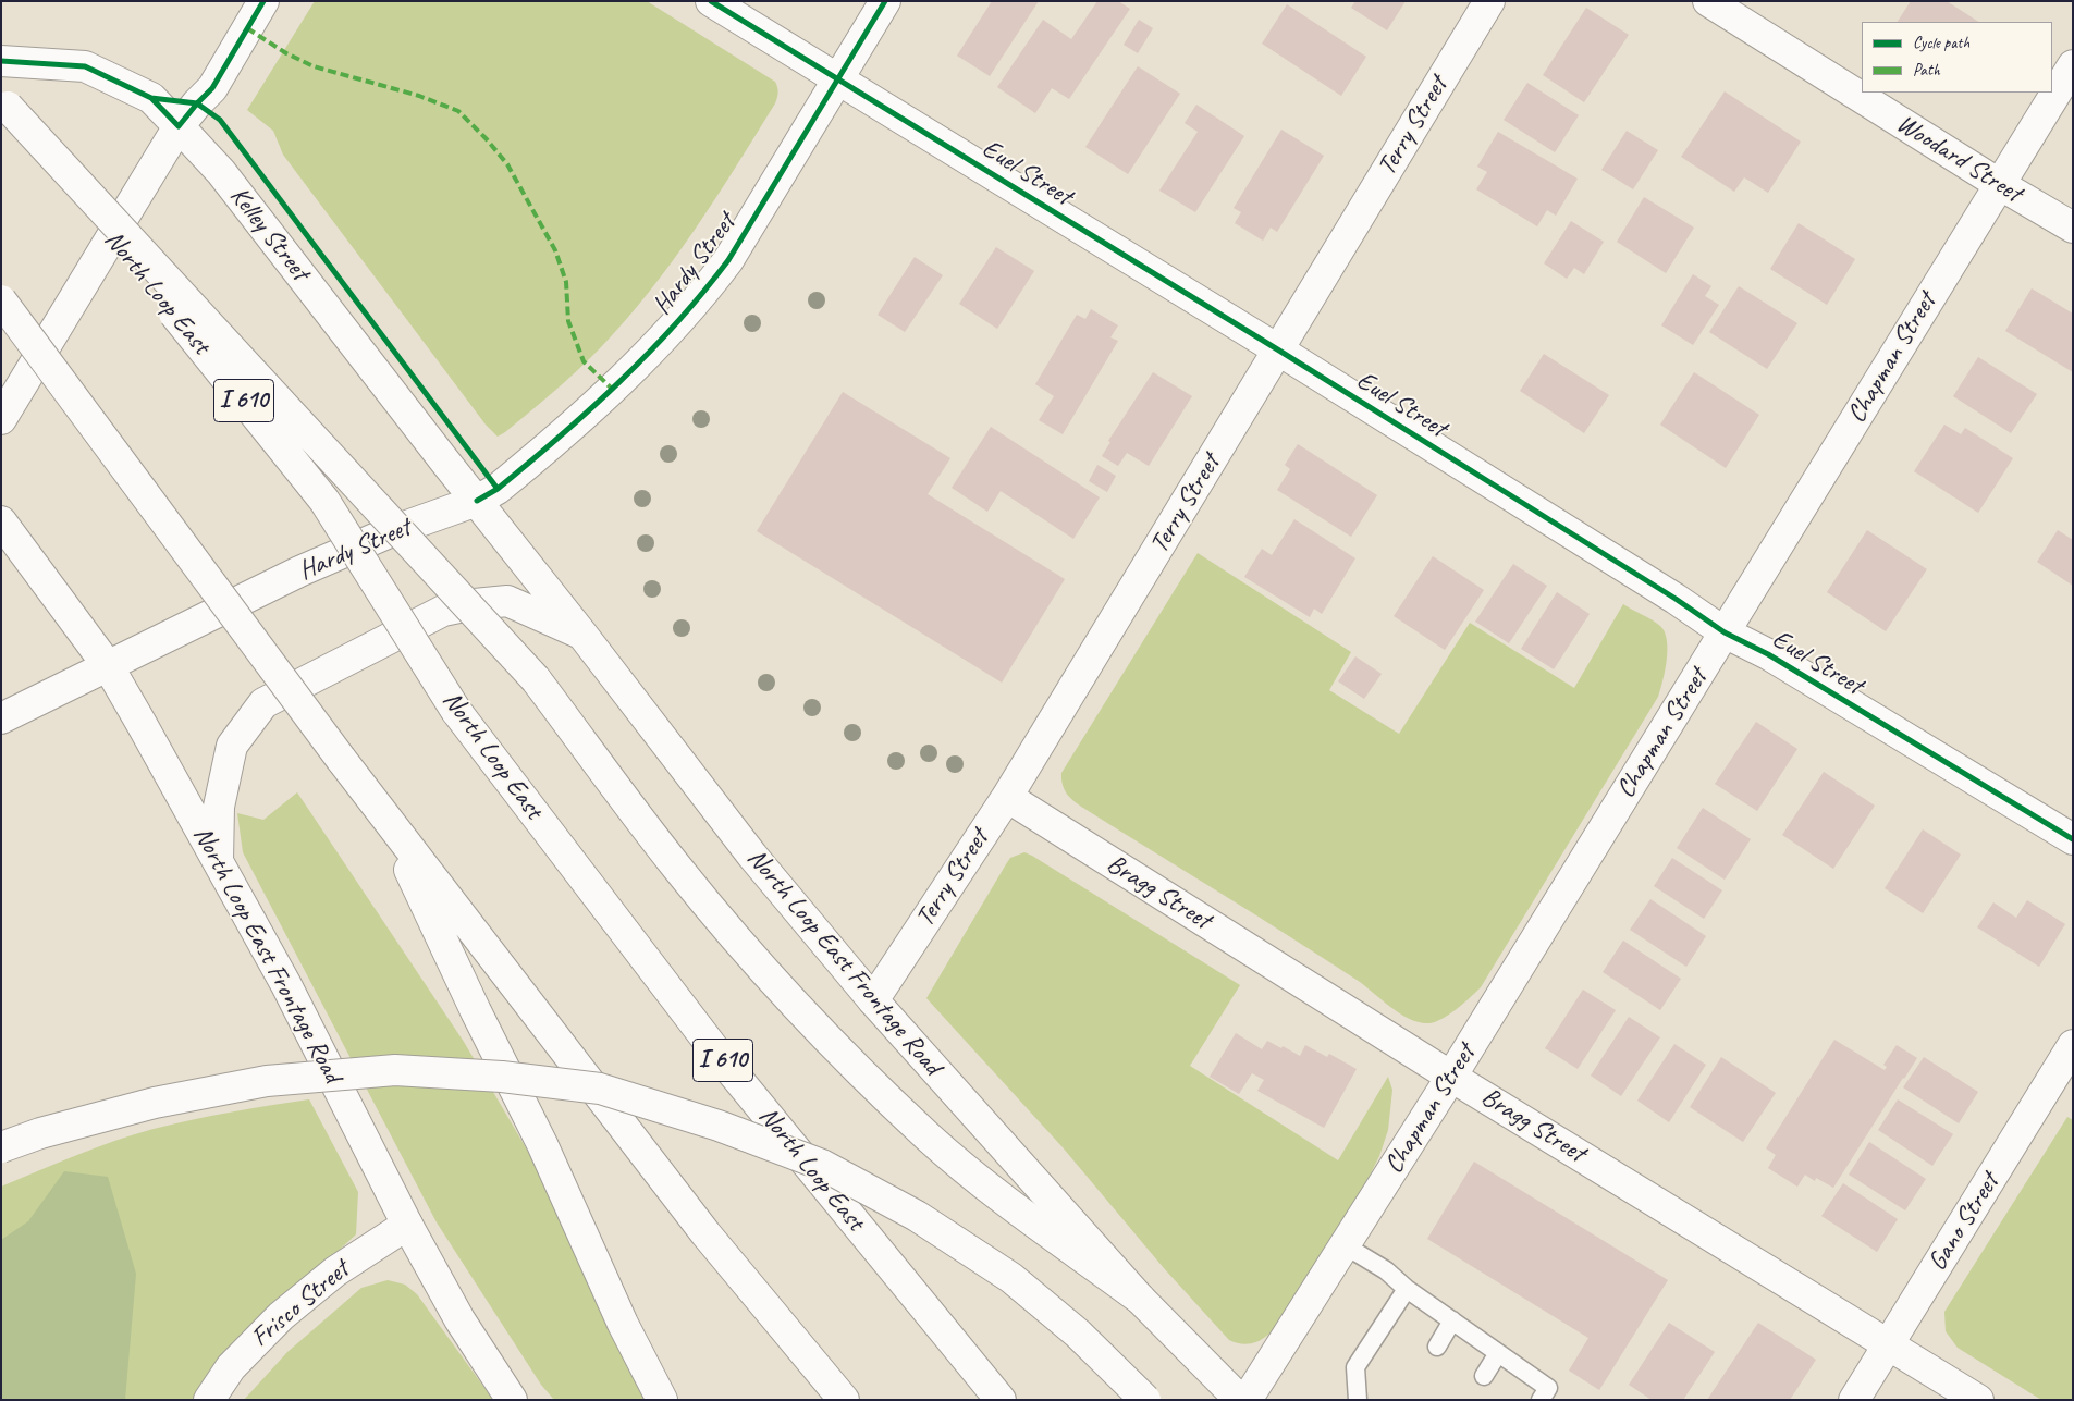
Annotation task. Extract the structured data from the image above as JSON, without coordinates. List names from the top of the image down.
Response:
{
  "streets": {
    "main road": [
      "Terry Street",
      "Woodard Street",
      "Euel Street",
      "Kelley Street",
      "Hardy Street",
      "North Loop East",
      "Chapman Street",
      "I 610",
      "Bragg Street",
      "North Loop East Frontage Road",
      "Gano Street",
      "Frisco Street"
    ]
  },
  "crossings": [
    ["Terry Street", "Euel Street"],
    ["Terry Street", "Bragg Street"],
    ["Terry Street", "North Loop East Frontage Road"],
    ["Woodard Street", "Chapman Street"],
    ["Euel Street", "Hardy Street"],
    ["Euel Street", "Chapman Street"],
    ["Kelley Street", "Hardy Street"],
    ["Kelley Street", "North Loop East Frontage Road"],
    ["Hardy Street", "North Loop East Frontage Road"],
    ["Chapman Street", "Bragg Street"],
    ["Bragg Street", "Gano Street"],
    ["North Loop East Frontage Road", "Frisco Street"]
  ],
  "legend": ["Cycle path", "Path"]
}
